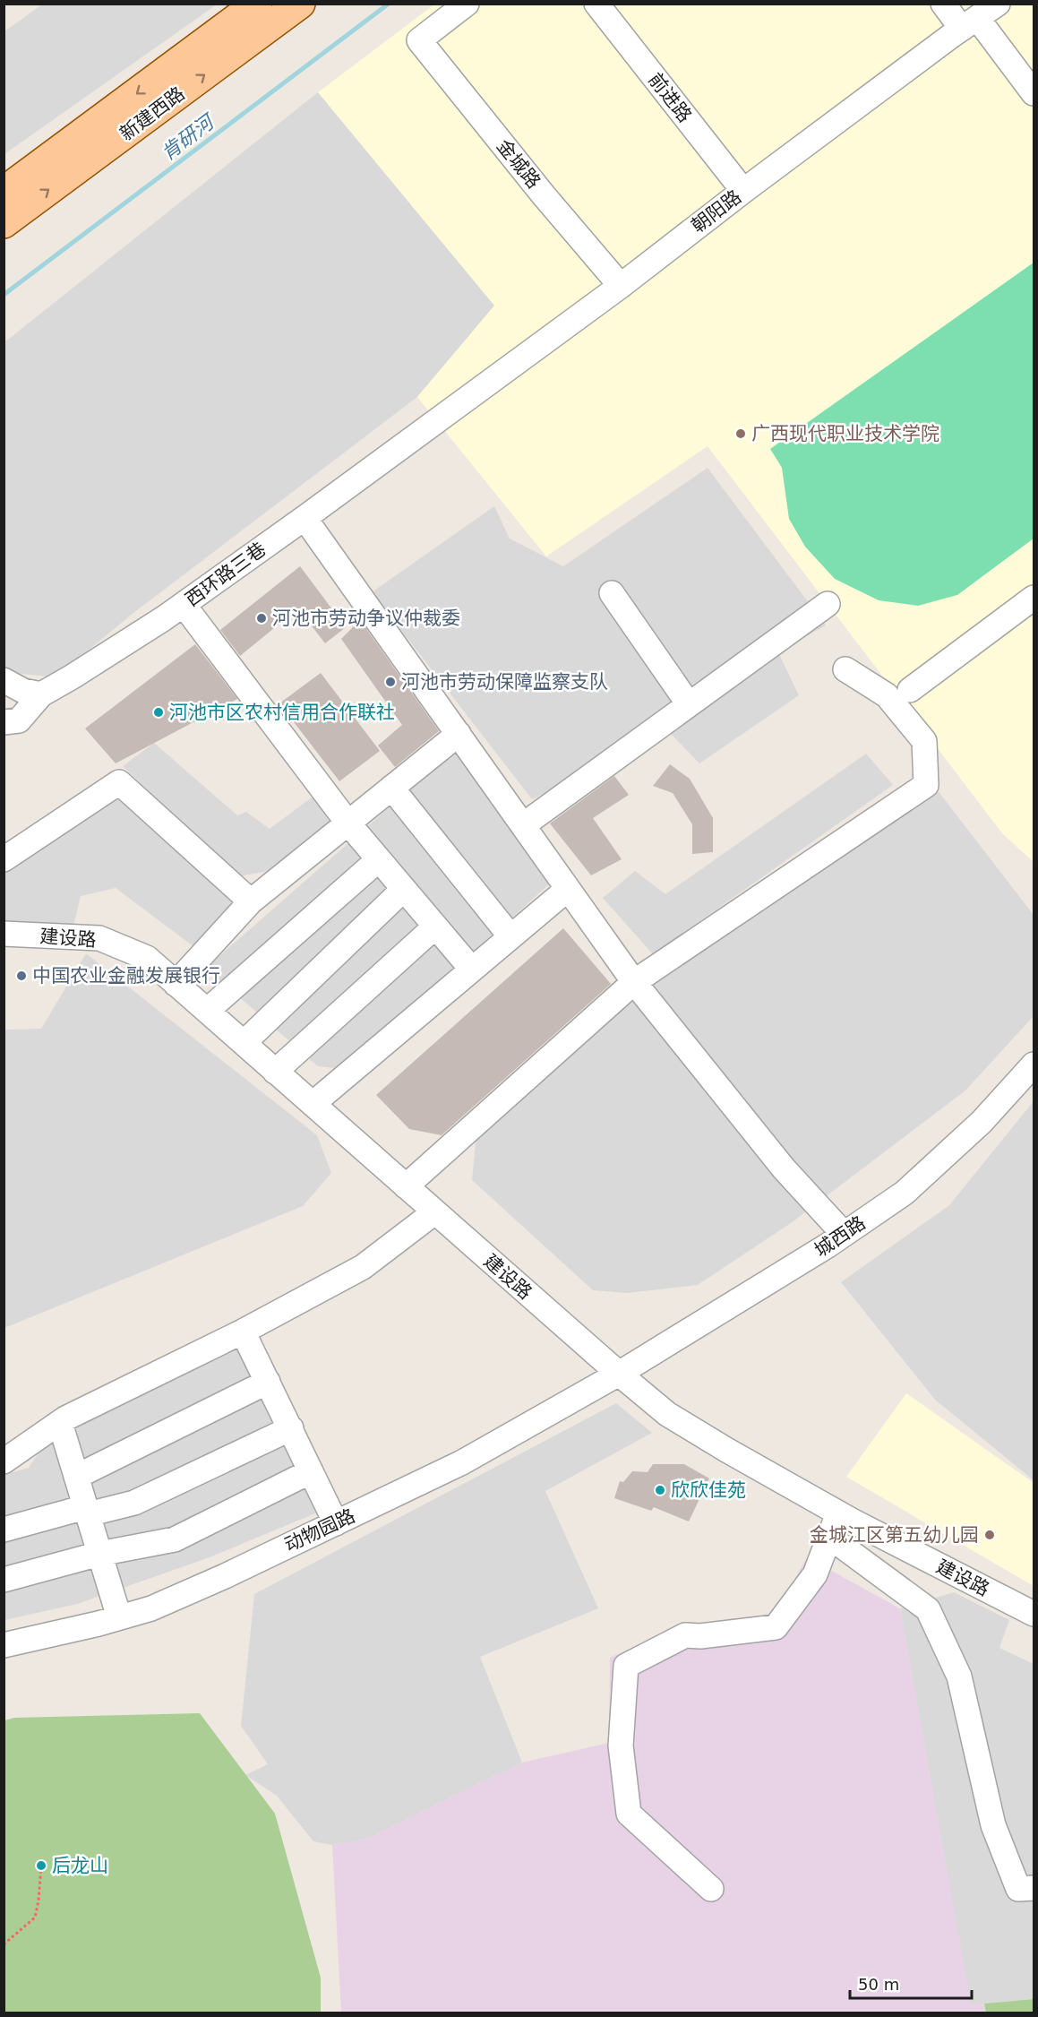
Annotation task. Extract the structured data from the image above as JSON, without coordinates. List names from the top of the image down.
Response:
{
  "streets": {
    "main road": ["新建西路"],
    "street": [
      "前进路",
      "金城路",
      "朝阳路",
      "西环路三巷",
      "建设路",
      "城西路",
      "动物园路"
    ]
  },
  "crossings": [
    ["前进路", "朝阳路"],
    ["金城路", "朝阳路"],
    ["朝阳路", "西环路三巷"],
    ["建设路", "城西路"],
    ["建设路", "动物园路"],
    ["城西路", "动物园路"]
  ],
  "water": ["肯研河"],
  "places": [
    "广西现代职业技术学院",
    "河池市劳动争议仲裁委",
    "河池市劳动保障监察支队",
    "河池市区农村信用合作联社",
    "中国农业金融发展银行",
    "欣欣佳苑",
    "金城江区第五幼儿园",
    "后龙山"
  ],
  "scale_bar": "50 m"
}
